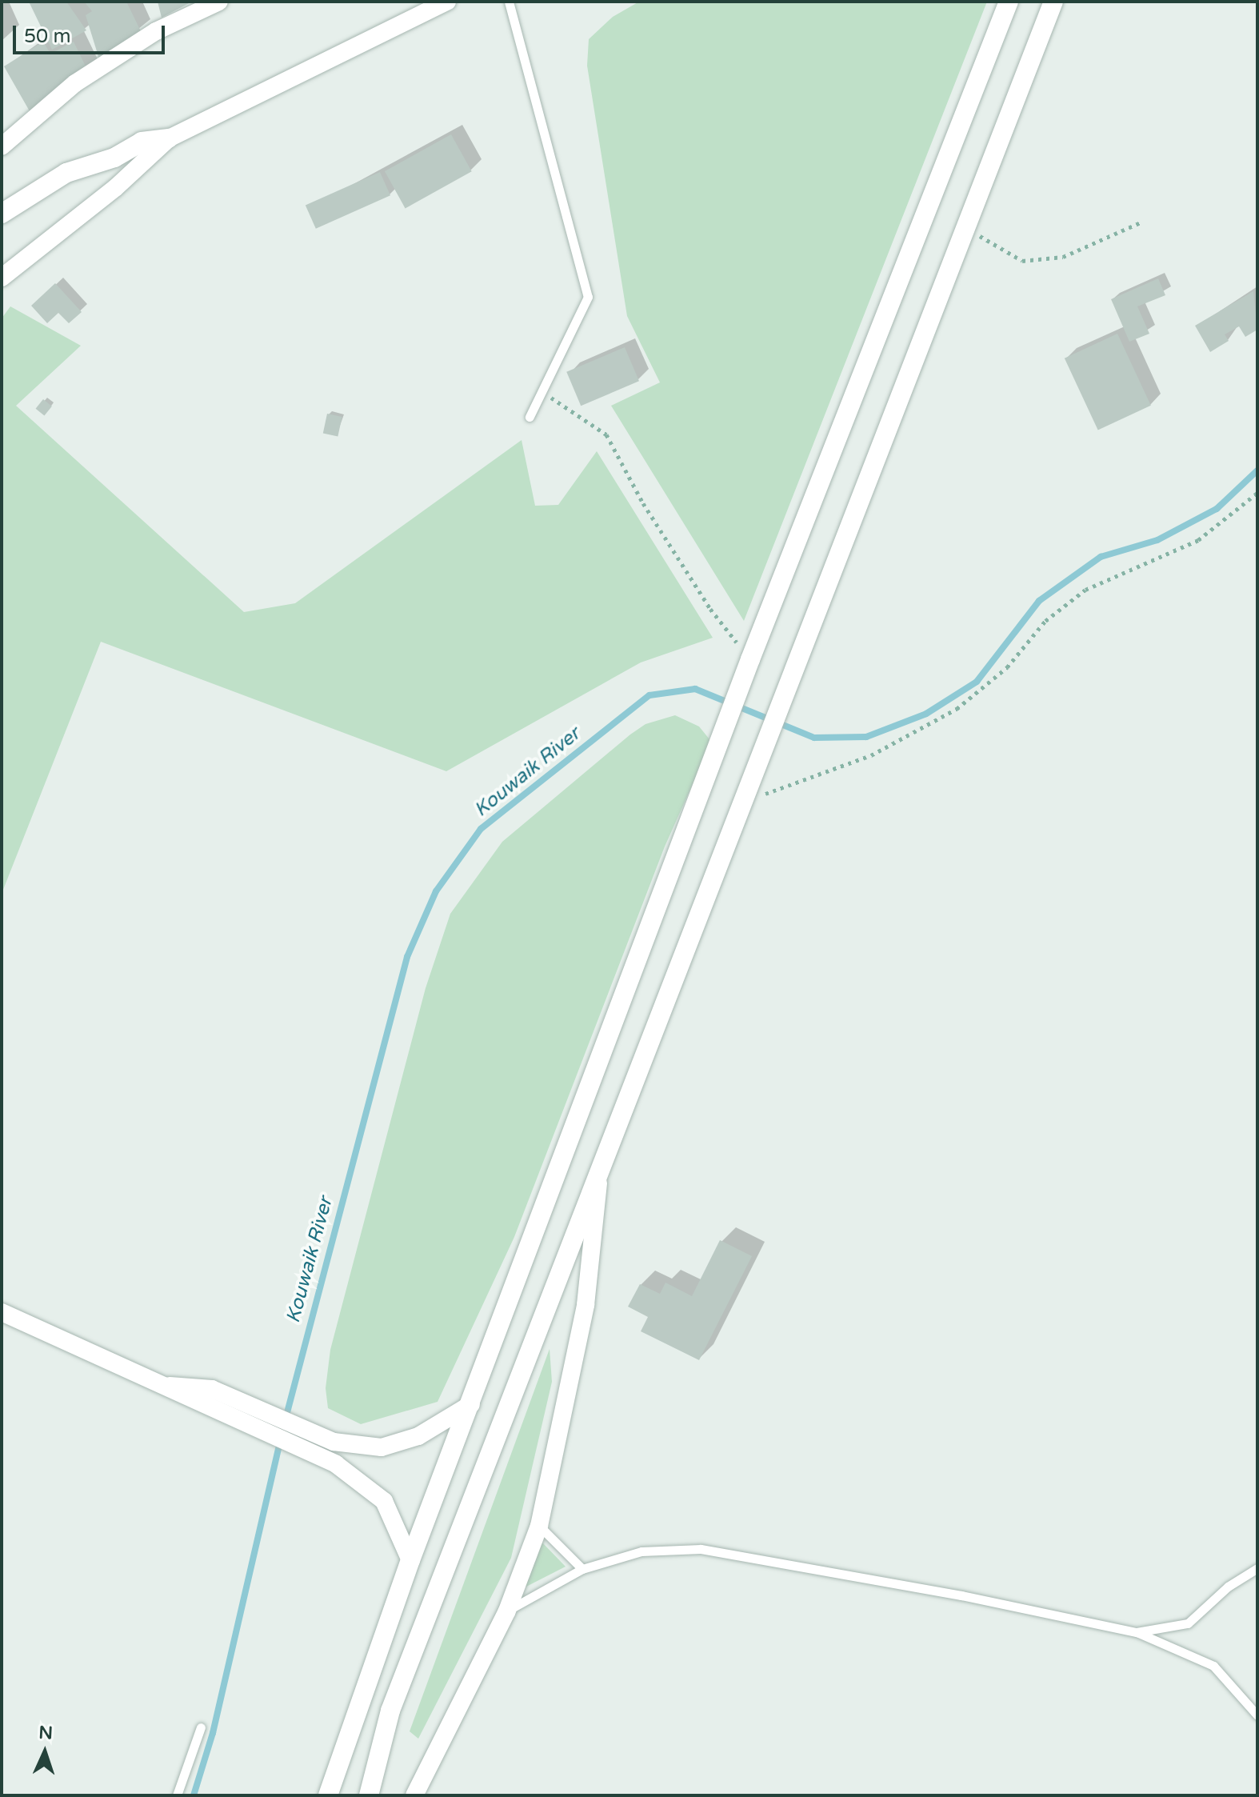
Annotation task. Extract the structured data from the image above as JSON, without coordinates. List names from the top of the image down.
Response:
{
  "water": ["Kouwaik River"],
  "scale_bar": "50 m",
  "north": "top"
}
